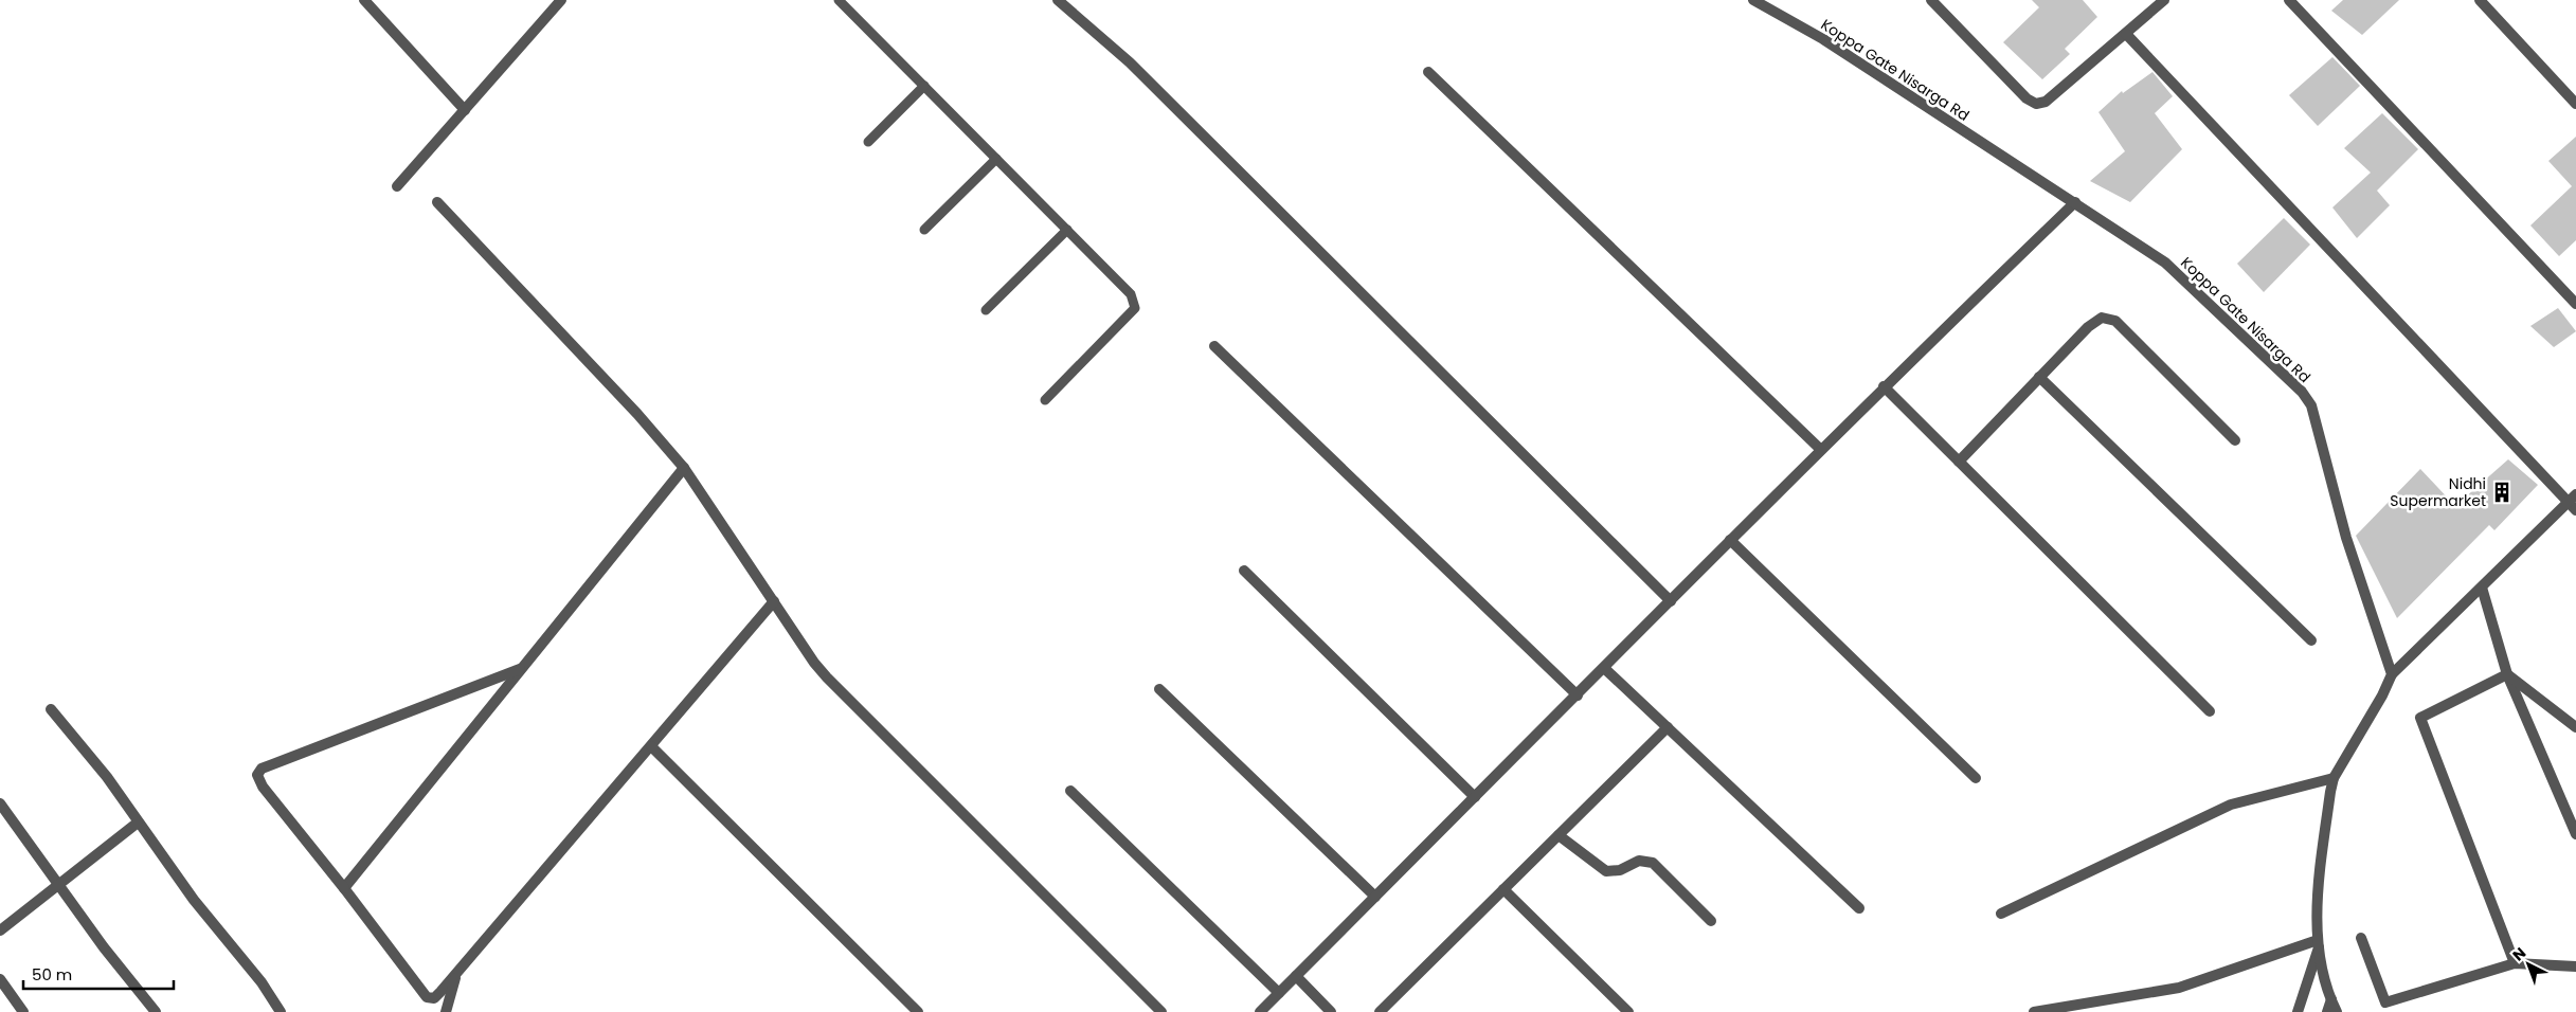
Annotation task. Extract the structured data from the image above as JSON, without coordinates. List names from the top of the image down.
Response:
{
  "streets": {
    "street": ["Koppa Gate Nisarga Rd"]
  },
  "places": {
    "building": ["Nidhi Supermarket"]
  },
  "scale_bar": "50 m",
  "north": "top left"
}
